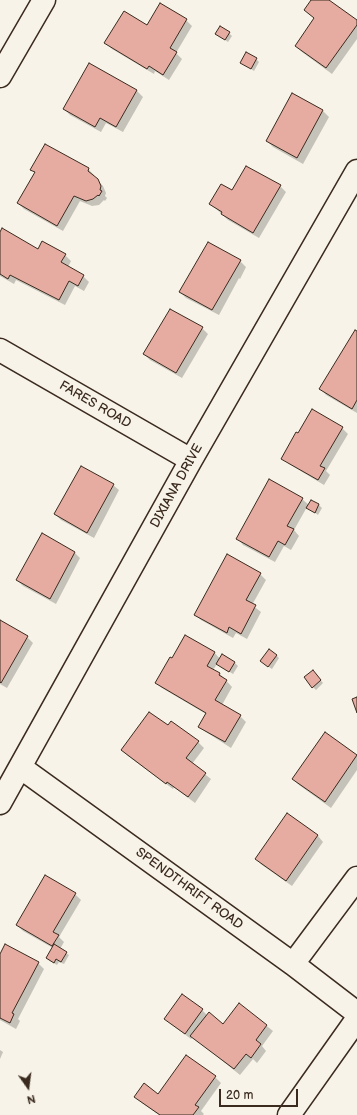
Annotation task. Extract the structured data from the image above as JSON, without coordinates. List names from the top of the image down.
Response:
{
  "streets": {
    "street": ["FARES ROAD", "DIXIANA DRIVE", "SPENDTHRIFT ROAD"]
  },
  "crossings": [
    ["FARES ROAD", "DIXIANA DRIVE"],
    ["DIXIANA DRIVE", "SPENDTHRIFT ROAD"]
  ],
  "scale_bar": "20 m",
  "north": "bottom"
}
